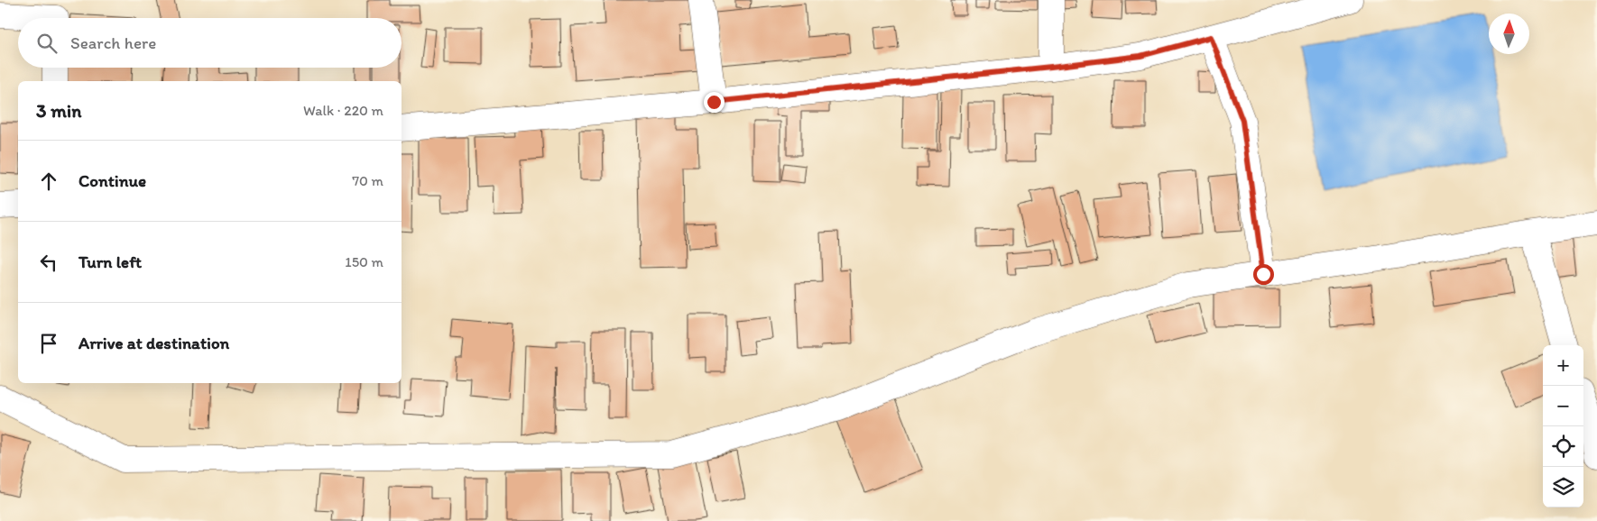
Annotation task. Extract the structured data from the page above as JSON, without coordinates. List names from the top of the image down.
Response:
{
  "north": "top",
  "page": {
    "search": "Search here",
    "heading": ["3 min", "Walk · 220 m"],
    "list": [
      ["Continue", "70 m"],
      ["Turn left", "150 m"],
      "Arrive at destination"
    ],
    "map_buttons": ["+", "−"]
  }
}
